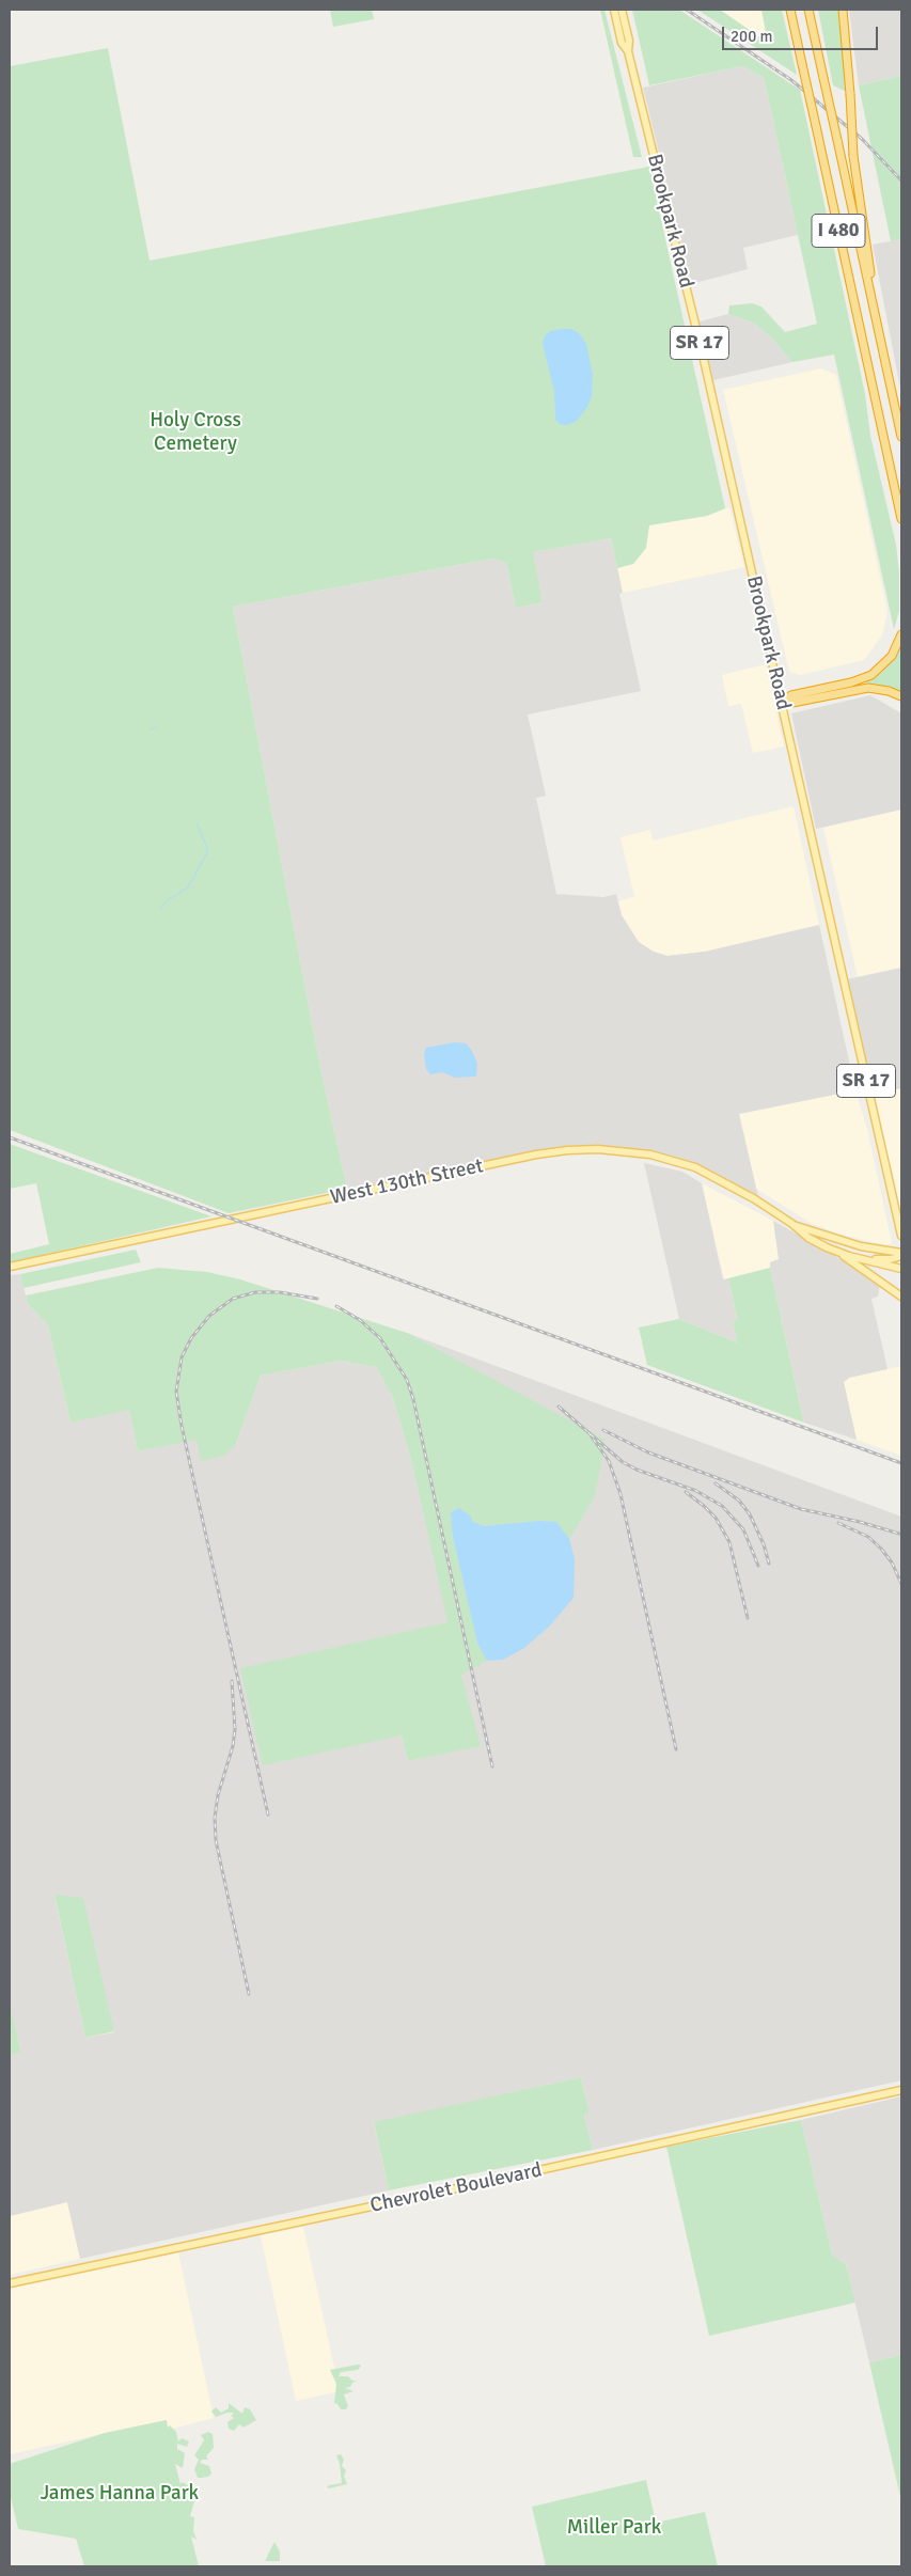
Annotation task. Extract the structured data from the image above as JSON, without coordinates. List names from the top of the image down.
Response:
{
  "streets": {
    "highway": ["I 480"],
    "main road": [
      "Brookpark Road",
      "SR 17",
      "West 130th Street",
      "Chevrolet Boulevard"
    ]
  },
  "parks": ["Holy Cross Cemetery", "James Hanna Park", "Miller Park"],
  "scale_bar": "200 m"
}
